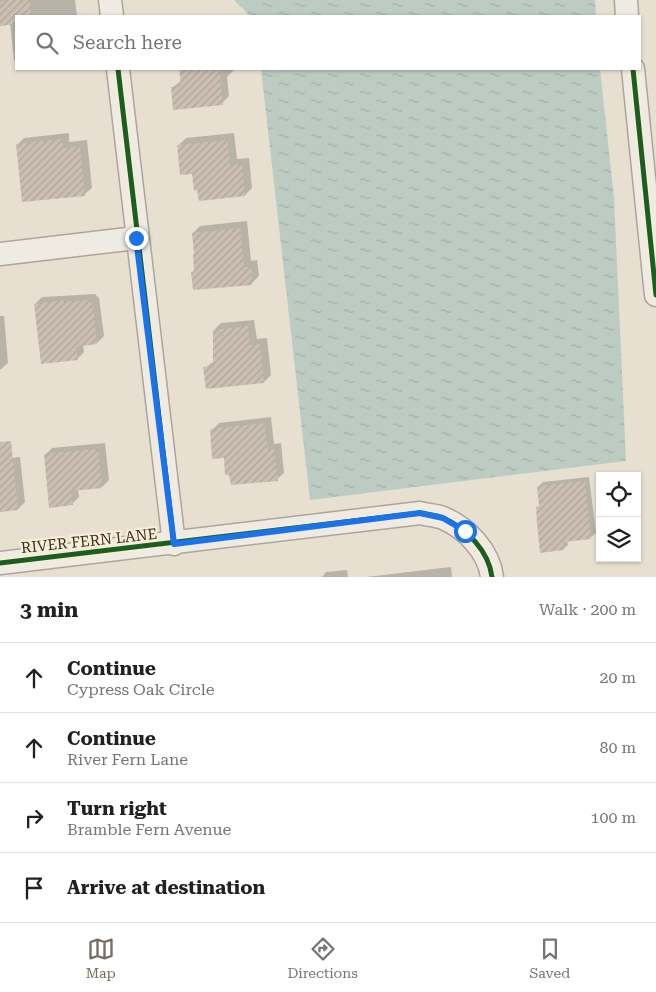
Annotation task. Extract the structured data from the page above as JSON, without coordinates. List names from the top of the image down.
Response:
{
  "streets": {
    "street": ["RIVER FERN LANE"]
  },
  "page": {
    "search": "Search here",
    "heading": ["3 min", "Walk · 200 m"],
    "list": [
      ["Continue", "Cypress Oak Circle", "20 m"],
      ["Continue", "River Fern Lane", "80 m"],
      ["Turn right", "Bramble Fern Avenue", "100 m"],
      "Arrive at destination"
    ],
    "nav": ["Map", "Directions", "Saved"]
  }
}
